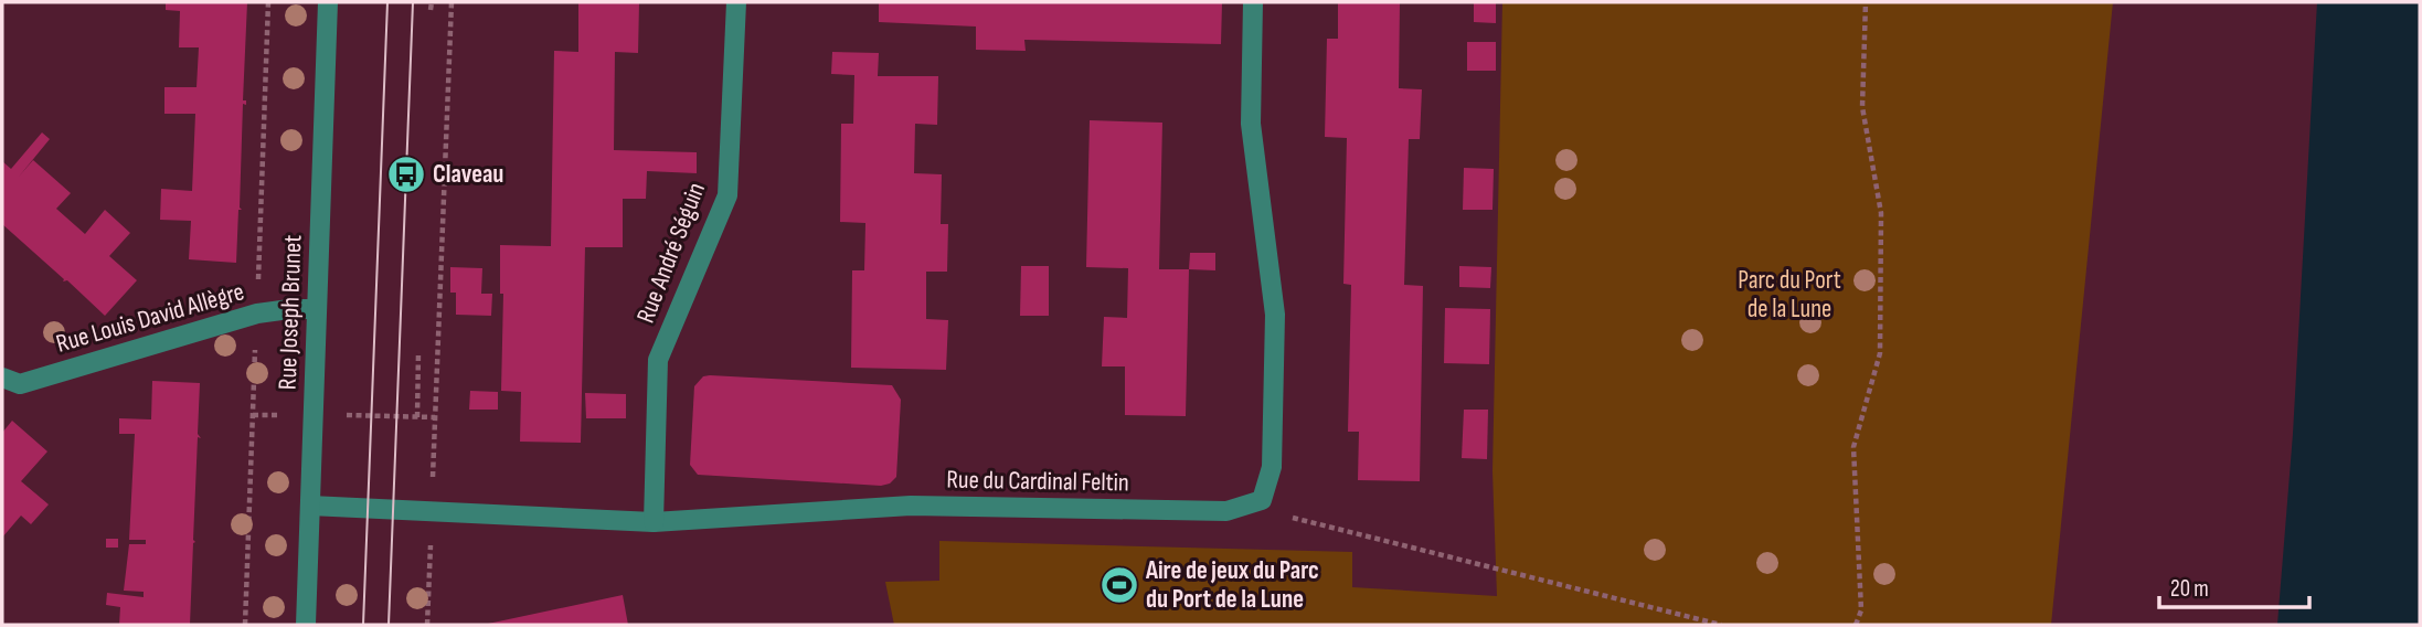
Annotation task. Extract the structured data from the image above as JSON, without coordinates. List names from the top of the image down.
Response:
{
  "streets": {
    "street": [
      "Rue André Séguin",
      "Rue Joseph Brunet",
      "Rue Louis David Allègre",
      "Rue du Cardinal Feltin"
    ]
  },
  "crossings": [
    ["Rue André Séguin", "Rue du Cardinal Feltin"],
    ["Rue Joseph Brunet", "Rue Louis David Allègre"],
    ["Rue Joseph Brunet", "Rue du Cardinal Feltin"]
  ],
  "parks": ["Parc du Port de la Lune"],
  "places": {
    "bus stop": ["Claveau"],
    "sports": ["Aire de jeux du Parc du Port de la Lune"]
  },
  "scale_bar": "20 m"
}
